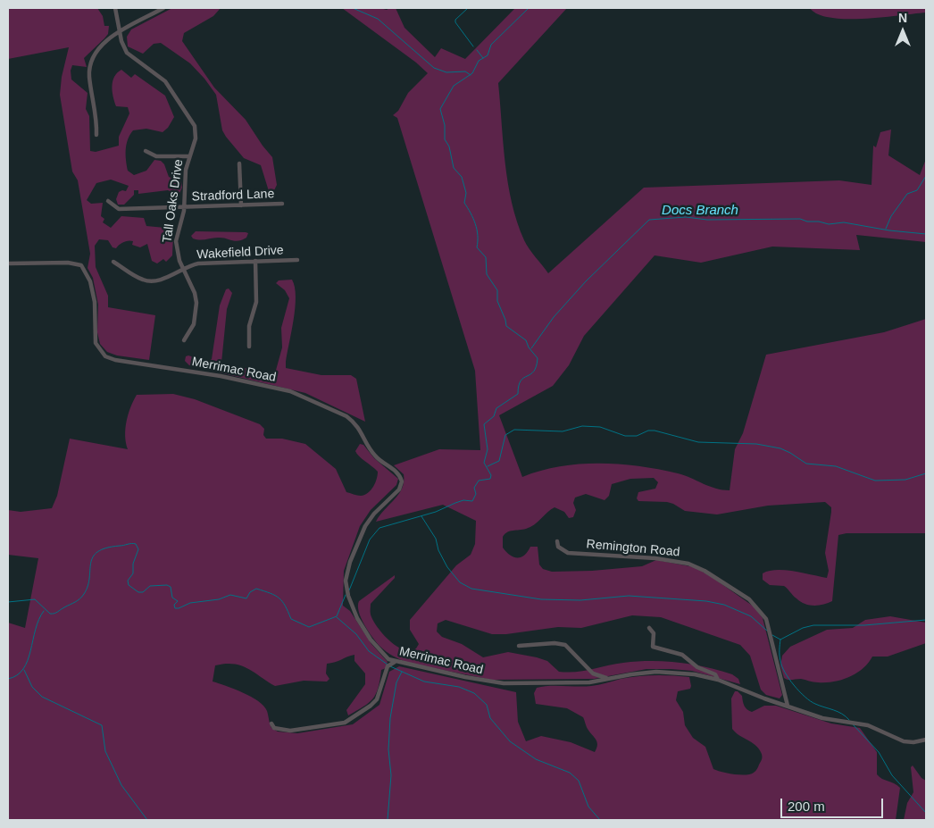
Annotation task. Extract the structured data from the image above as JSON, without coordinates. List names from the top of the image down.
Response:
{
  "streets": {
    "street": [
      "Stradford Lane",
      "Tall Oaks Drive",
      "Wakefield Drive",
      "Merrimac Road",
      "Remington Road"
    ]
  },
  "crossings": [
    ["Stradford Lane", "Tall Oaks Drive"],
    ["Tall Oaks Drive", "Wakefield Drive"],
    ["Merrimac Road", "Remington Road"]
  ],
  "water": ["Docs Branch"],
  "scale_bar": "200 m",
  "north": "top"
}
